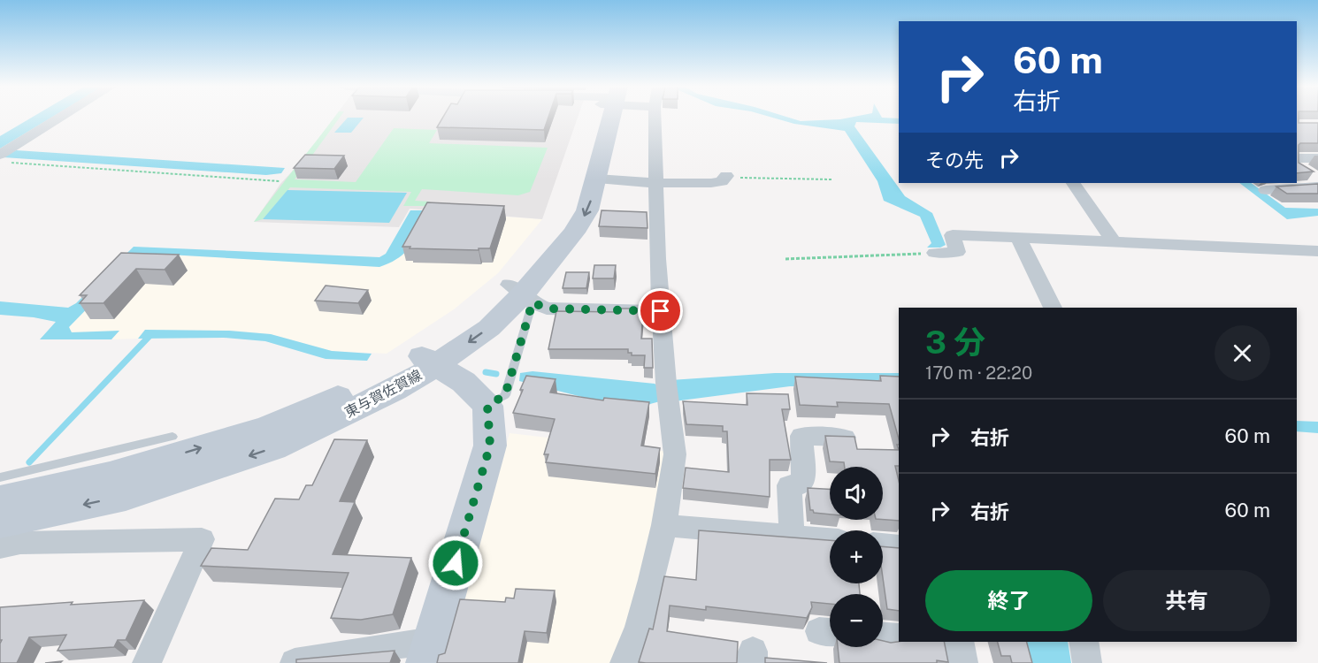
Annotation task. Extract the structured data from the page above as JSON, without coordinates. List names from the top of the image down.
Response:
{
  "streets": {
    "main road": ["東与賀佐賀線"]
  },
  "page": {
    "turn": ["60 m", "右折"],
    "then": "その先",
    "heading": ["3 分", "170 m · 22:20"],
    "list": [
      {
        "name": "右折",
        "value": "60 m"
      },
      {
        "name": "右折",
        "value": "60 m"
      }
    ],
    "map_buttons": ["+", "−"],
    "buttons": ["終了", "共有"]
  }
}
